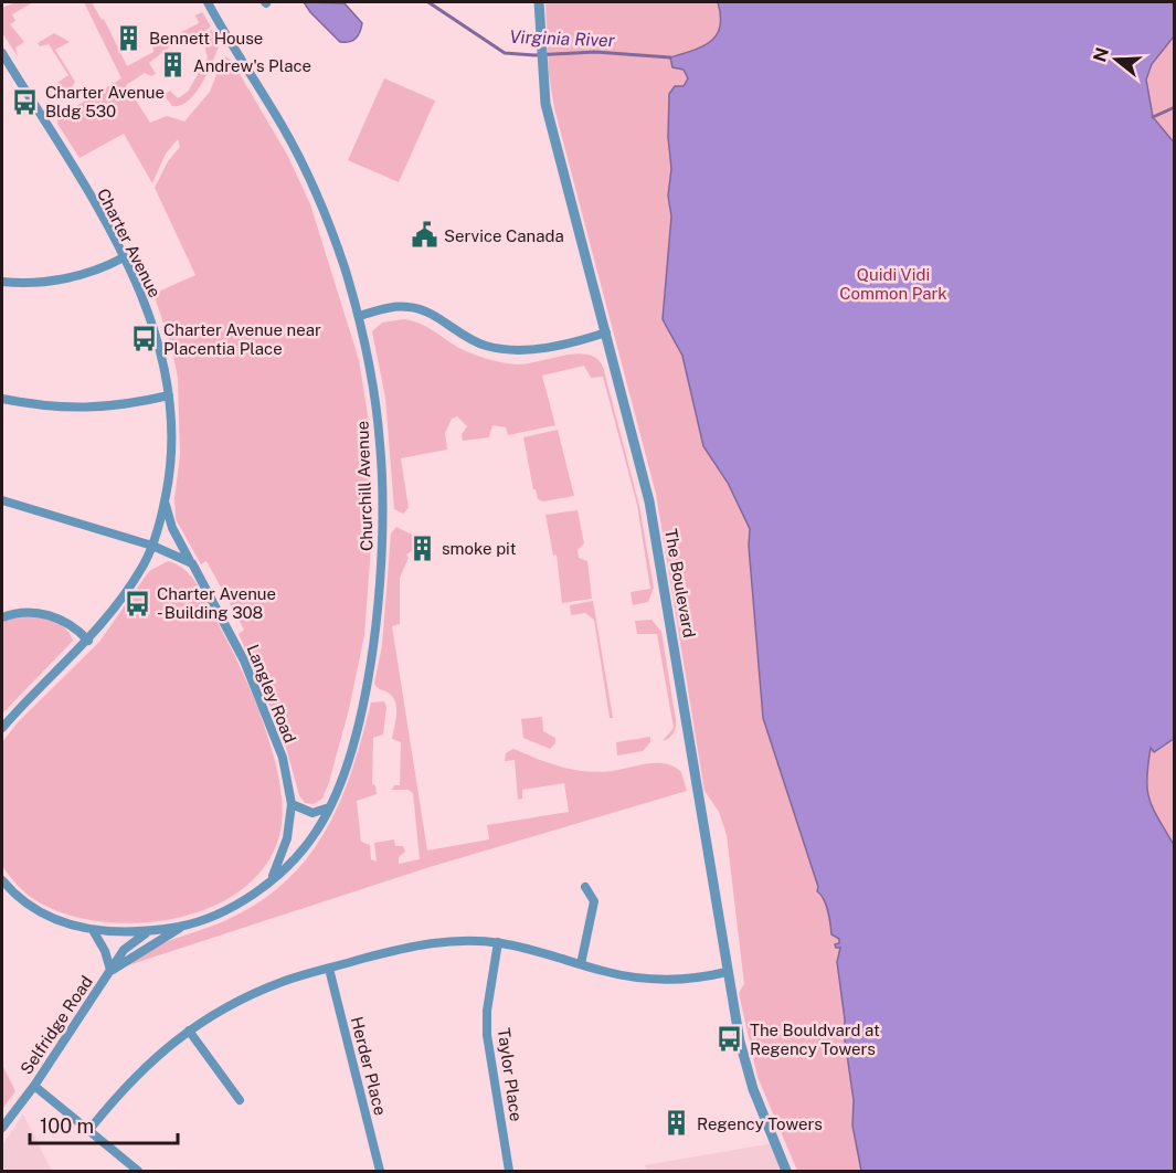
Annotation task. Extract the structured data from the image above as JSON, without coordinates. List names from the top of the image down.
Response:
{
  "streets": {
    "street": [
      "Charter Avenue",
      "Churchill Avenue",
      "The Boulevard",
      "Langley Road",
      "Selfridge Road",
      "Herder Place",
      "Taylor Place"
    ]
  },
  "crossings": [
    ["Charter Avenue", "Langley Road"],
    ["Churchill Avenue", "Langley Road"],
    ["Churchill Avenue", "Selfridge Road"]
  ],
  "water": ["Virginia River"],
  "parks": ["Quidi Vidi Common Park"],
  "places": {
    "building": [
      "Bennett House",
      "Andrew's Place",
      "smoke pit",
      "Regency Towers"
    ],
    "bus stop": [
      "Charter Avenue Bldg 530",
      "Charter Avenue near Placentia Place",
      "Charter Avenue - Building 308",
      "The Bouldvard at Regency Towers"
    ],
    "public building": ["Service Canada"]
  },
  "scale_bar": "100 m",
  "north": "left"
}
